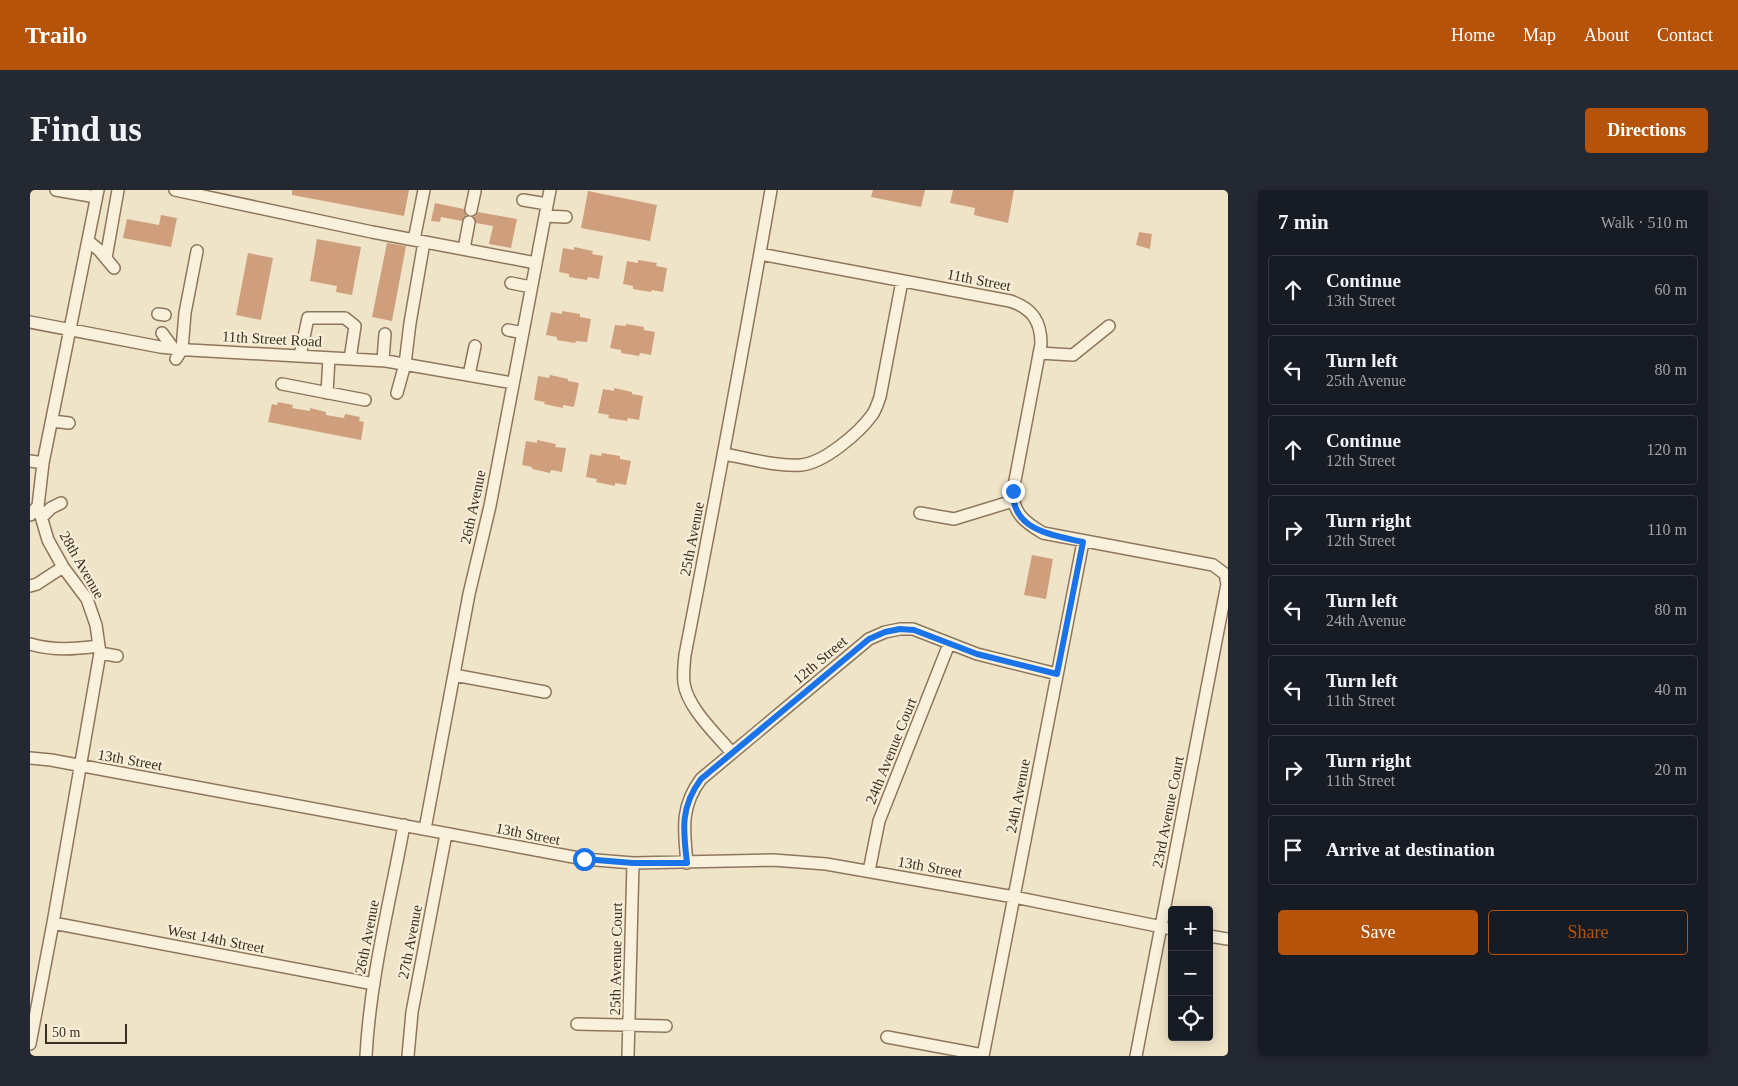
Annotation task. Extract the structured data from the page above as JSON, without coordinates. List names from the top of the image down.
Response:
{
  "streets": {
    "street": [
      "11th Street",
      "11th Street Road",
      "26th Avenue",
      "25th Avenue",
      "28th Avenue",
      "12th Street",
      "24th Avenue Court",
      "13th Street",
      "24th Avenue",
      "23rd Avenue Court",
      "West 14th Street",
      "27th Avenue",
      "25th Avenue Court"
    ]
  },
  "crossings": [
    ["11th Street", "25th Avenue"],
    ["11th Street Road", "26th Avenue"],
    ["11th Street Road", "28th Avenue"],
    ["26th Avenue", "13th Street"],
    ["26th Avenue", "West 14th Street"],
    ["25th Avenue", "12th Street"],
    ["28th Avenue", "13th Street"],
    ["28th Avenue", "West 14th Street"],
    ["12th Street", "24th Avenue Court"],
    ["12th Street", "24th Avenue"],
    ["24th Avenue Court", "13th Street"],
    ["13th Street", "24th Avenue"],
    ["13th Street", "23rd Avenue Court"],
    ["13th Street", "27th Avenue"],
    ["13th Street", "25th Avenue Court"],
    ["24th Avenue", "23rd Avenue Court"]
  ],
  "scale_bar": "50 m",
  "page": {
    "header": "Trailo",
    "nav": [
      "Home",
      "Map",
      "About",
      "Contact"
    ],
    "buttons": [
      "Directions",
      ["Save", "Share"]
    ],
    "title": "Find us",
    "heading": ["7 min", "Walk · 510 m"],
    "list": [
      ["Continue", "13th Street", "60 m"],
      ["Turn left", "25th Avenue", "80 m"],
      ["Continue", "12th Street", "120 m"],
      ["Turn right", "12th Street", "110 m"],
      ["Turn left", "24th Avenue", "80 m"],
      ["Turn left", "11th Street", "40 m"],
      ["Turn right", "11th Street", "20 m"],
      "Arrive at destination"
    ],
    "map_buttons": ["+", "−"],
    "scale": "50 m"
  }
}
